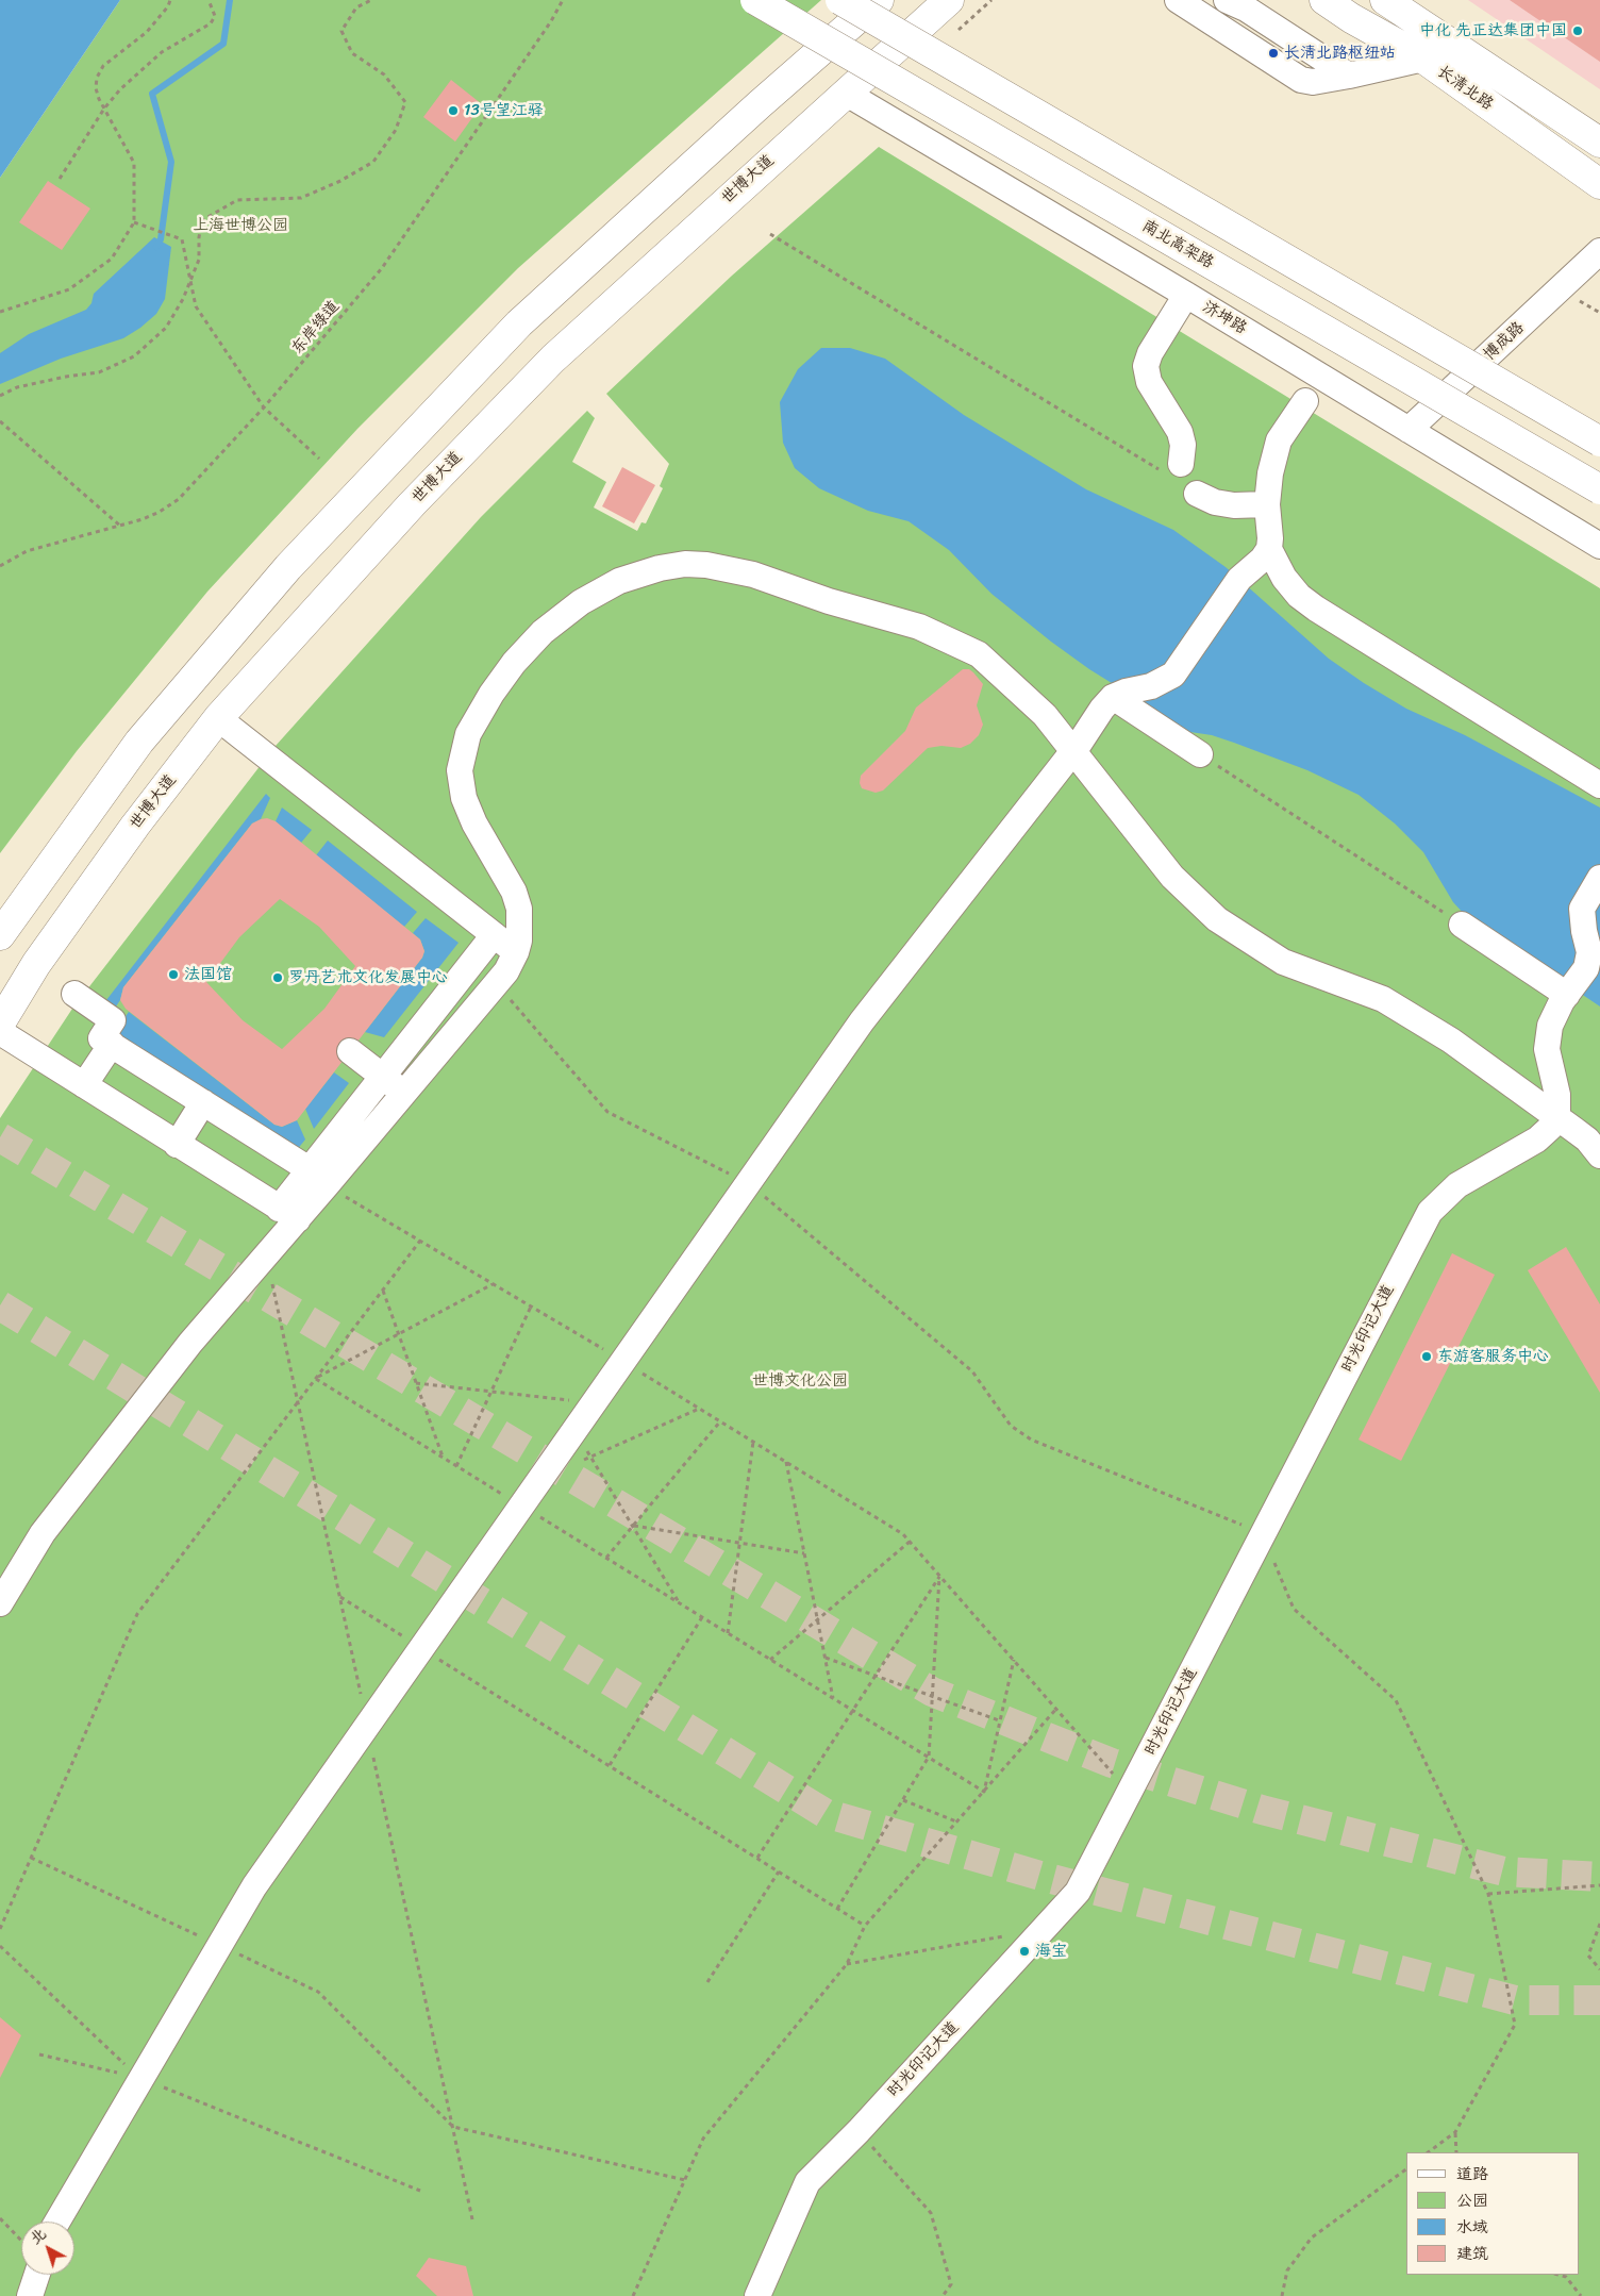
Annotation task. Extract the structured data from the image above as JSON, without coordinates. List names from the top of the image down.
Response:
{
  "streets": {
    "main road": ["长清北路", "世博大道", "南北高架路"],
    "street": ["济坤路", "博成路", "时光印记大道"],
    "path": ["东岸绿道"]
  },
  "crossings": [
    ["世博大道", "济坤路"],
    ["济坤路", "博成路"]
  ],
  "parks": ["上海世博公园", "世博文化公园"],
  "places": [
    "中化 先正达集团中国",
    "长清北路枢纽站",
    "13号望江驿",
    "法国馆",
    "罗丹艺术文化发展中心",
    "东游客服务中心",
    "海宝"
  ],
  "legend": [
    "道路",
    "公园",
    "水域",
    "建筑"
  ],
  "north": "top left"
}
